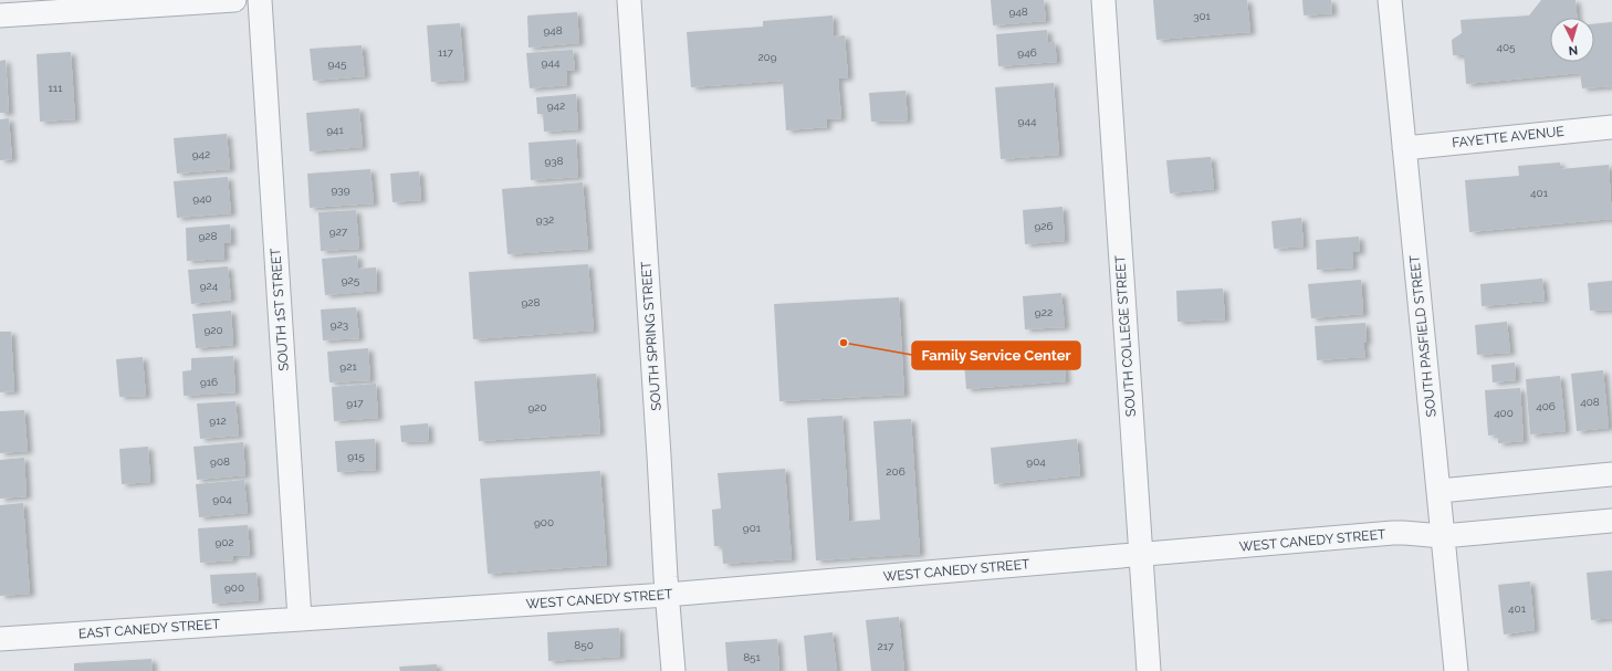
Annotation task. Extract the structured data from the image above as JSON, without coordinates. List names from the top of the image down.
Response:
{
  "streets": {
    "street": [
      "FAYETTE AVENUE",
      "SOUTH 1ST STREET",
      "SOUTH SPRING STREET",
      "SOUTH COLLEGE STREET",
      "SOUTH PASFIELD STREET",
      "WEST CANEDY STREET",
      "EAST CANEDY STREET"
    ]
  },
  "crossings": [
    ["FAYETTE AVENUE", "SOUTH PASFIELD STREET"],
    ["SOUTH 1ST STREET", "WEST CANEDY STREET"],
    ["SOUTH 1ST STREET", "EAST CANEDY STREET"],
    ["SOUTH SPRING STREET", "WEST CANEDY STREET"],
    ["SOUTH COLLEGE STREET", "WEST CANEDY STREET"],
    ["SOUTH PASFIELD STREET", "WEST CANEDY STREET"],
    ["WEST CANEDY STREET", "EAST CANEDY STREET"]
  ],
  "places": ["Family Service Center"],
  "house_numbers": [
    "948",
    "301",
    "948",
    "405",
    "117",
    "946",
    "209",
    "944",
    "945",
    "111",
    "942",
    "944",
    "941",
    "942",
    "938",
    "939",
    "401",
    "940",
    "932",
    "926",
    "927",
    "928",
    "925",
    "924",
    "928",
    "922",
    "923",
    "920",
    "921",
    "916",
    "408",
    "917",
    "406",
    "920",
    "400",
    "912",
    "915",
    "908",
    "904",
    "206",
    "904",
    "900",
    "901",
    "902",
    "900",
    "401",
    "850",
    "217",
    "851"
  ],
  "north": "bottom"
}
